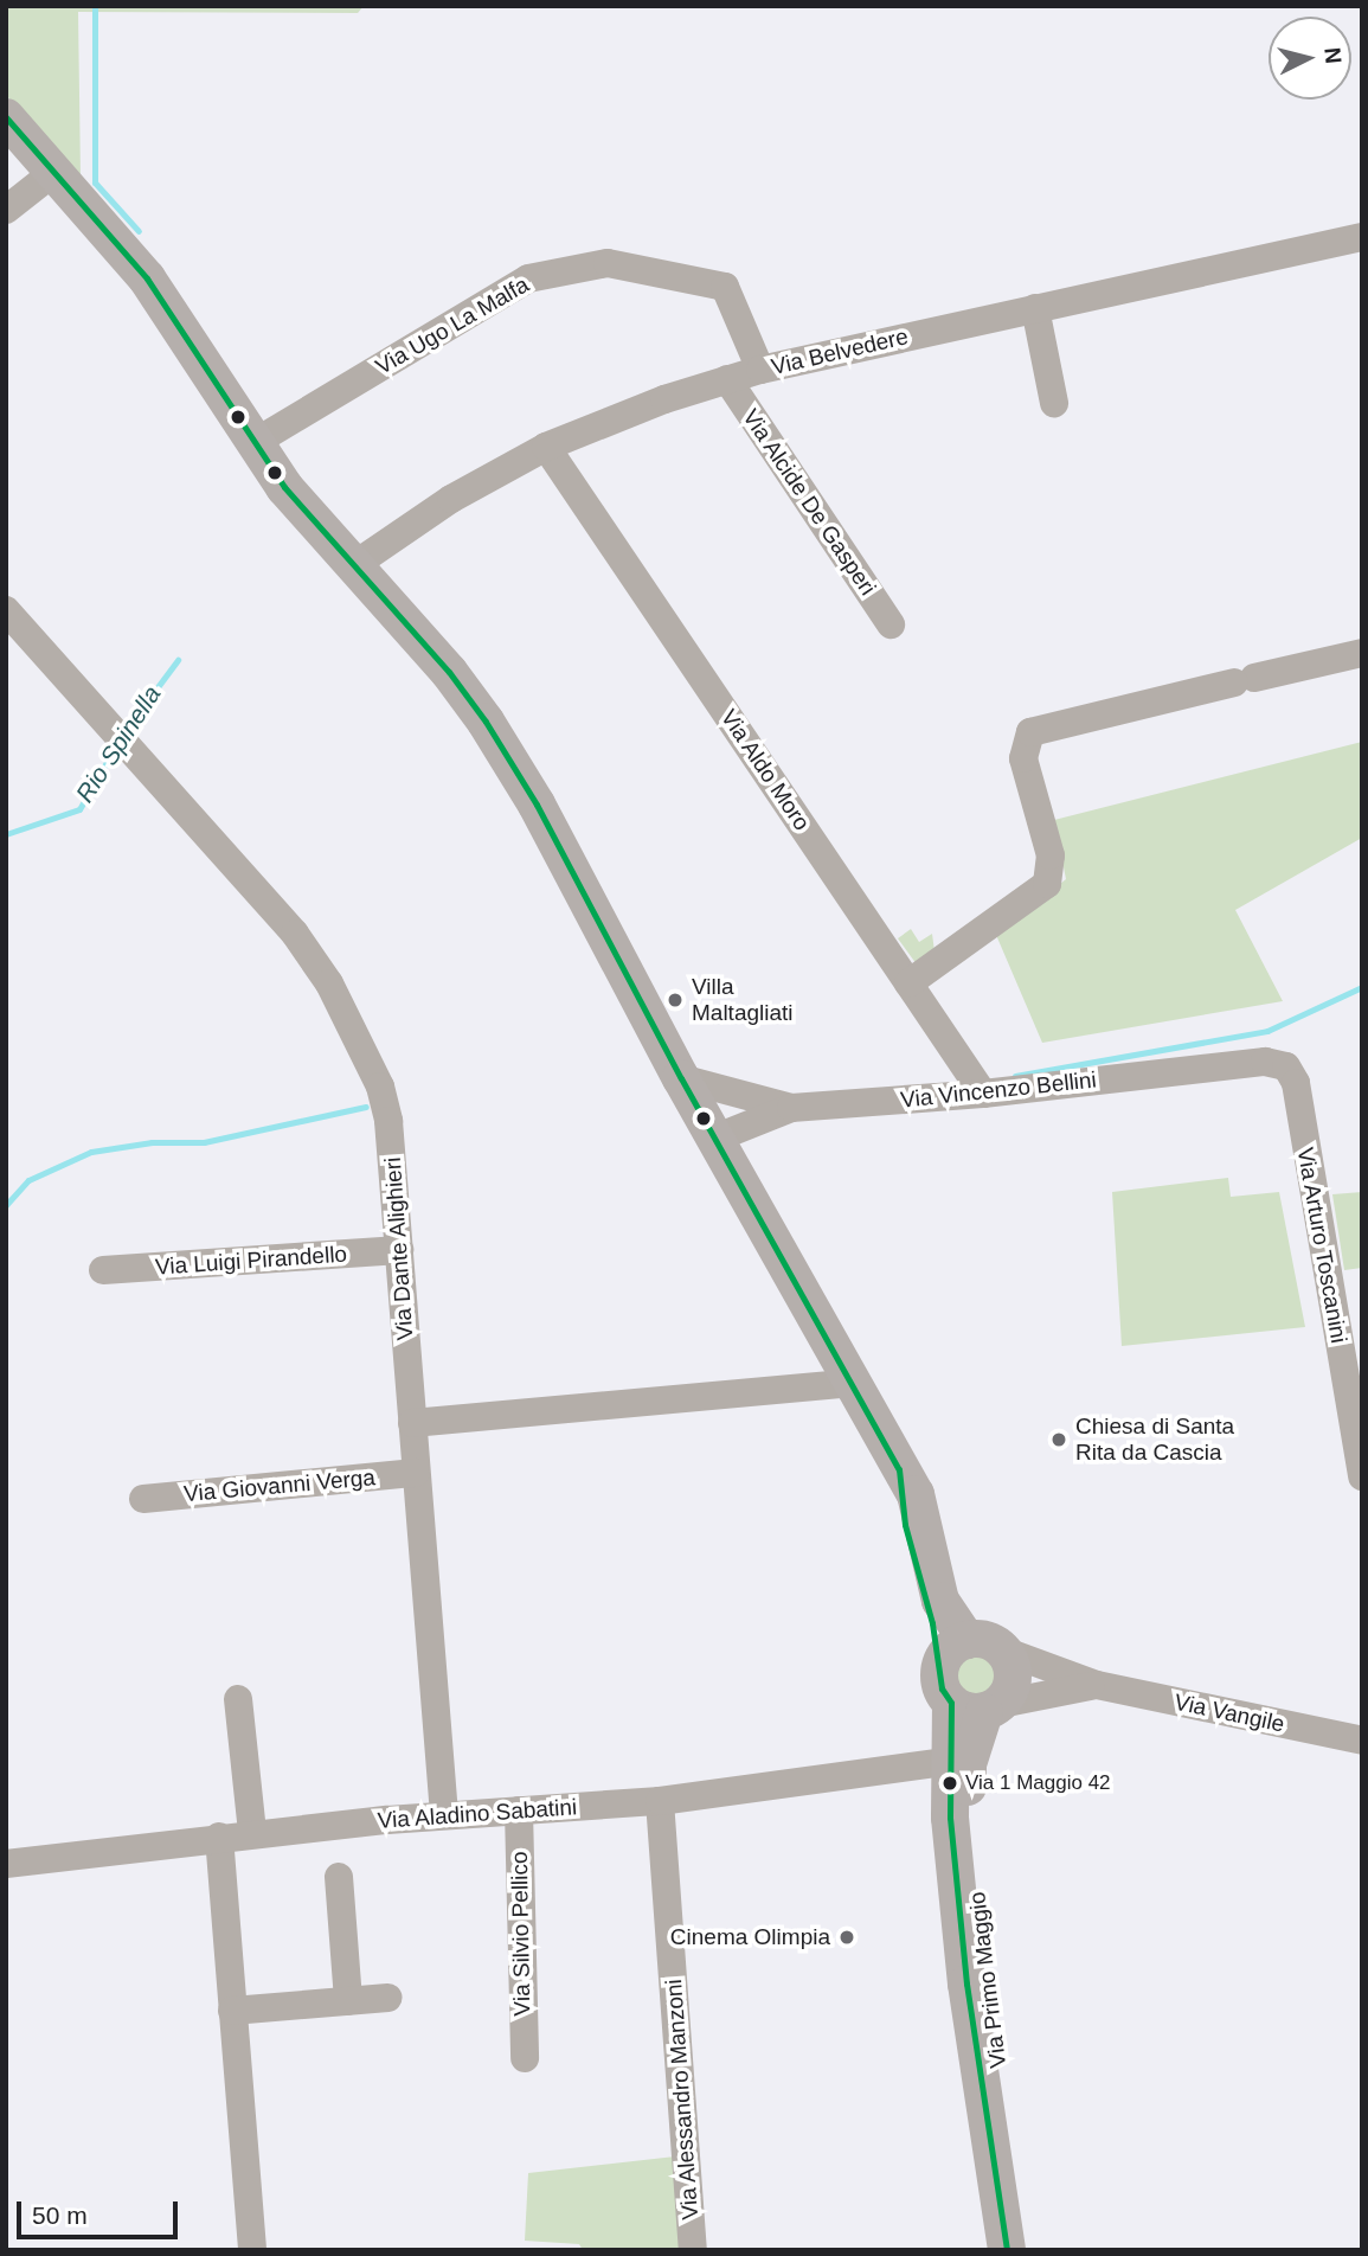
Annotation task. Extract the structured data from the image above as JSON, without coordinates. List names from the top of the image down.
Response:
{
  "streets": {
    "main road": ["Via Primo Maggio"],
    "street": [
      "Via Ugo La Malfa",
      "Via Belvedere",
      "Via Alcide De Gasperi",
      "Via Aldo Moro",
      "Via Vincenzo Bellini",
      "Via Arturo Toscanini",
      "Via Dante Alighieri",
      "Via Luigi Pirandello",
      "Via Giovanni Verga",
      "Via Vangile",
      "Via Aladino Sabatini",
      "Via Silvio Pellico",
      "Via Alessandro Manzoni"
    ]
  },
  "crossings": [
    ["Via Ugo La Malfa", "Via Belvedere"],
    ["Via Belvedere", "Via Alcide De Gasperi"],
    ["Via Belvedere", "Via Aldo Moro"],
    ["Via Aldo Moro", "Via Vincenzo Bellini"],
    ["Via Vincenzo Bellini", "Via Arturo Toscanini"],
    ["Via Dante Alighieri", "Via Luigi Pirandello"],
    ["Via Dante Alighieri", "Via Giovanni Verga"],
    ["Via Dante Alighieri", "Via Aladino Sabatini"],
    ["Via Aladino Sabatini", "Via Silvio Pellico"],
    ["Via Aladino Sabatini", "Via Primo Maggio"],
    ["Via Aladino Sabatini", "Via Alessandro Manzoni"]
  ],
  "water": ["Rio Spinella"],
  "places": [
    "Villa Maltagliati",
    "Chiesa di Santa Rita da Cascia",
    "Via 1 Maggio 42",
    "Cinema Olimpia"
  ],
  "scale_bar": "50 m",
  "north": "right"
}
